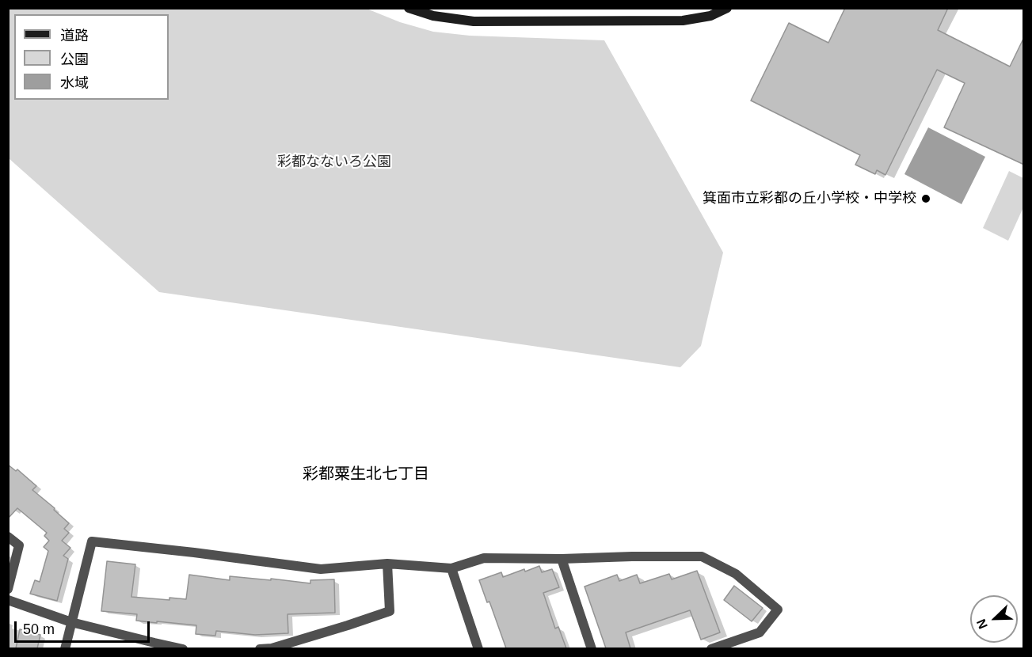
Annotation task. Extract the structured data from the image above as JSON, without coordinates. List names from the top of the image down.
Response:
{
  "districts": ["彩都粟生北七丁目"],
  "parks": ["彩都なないろ公園"],
  "places": ["箕面市立彩都の丘小学校・中学校"],
  "legend": ["道路", "公園", "水域"],
  "scale_bar": "50 m",
  "north": "bottom left"
}
